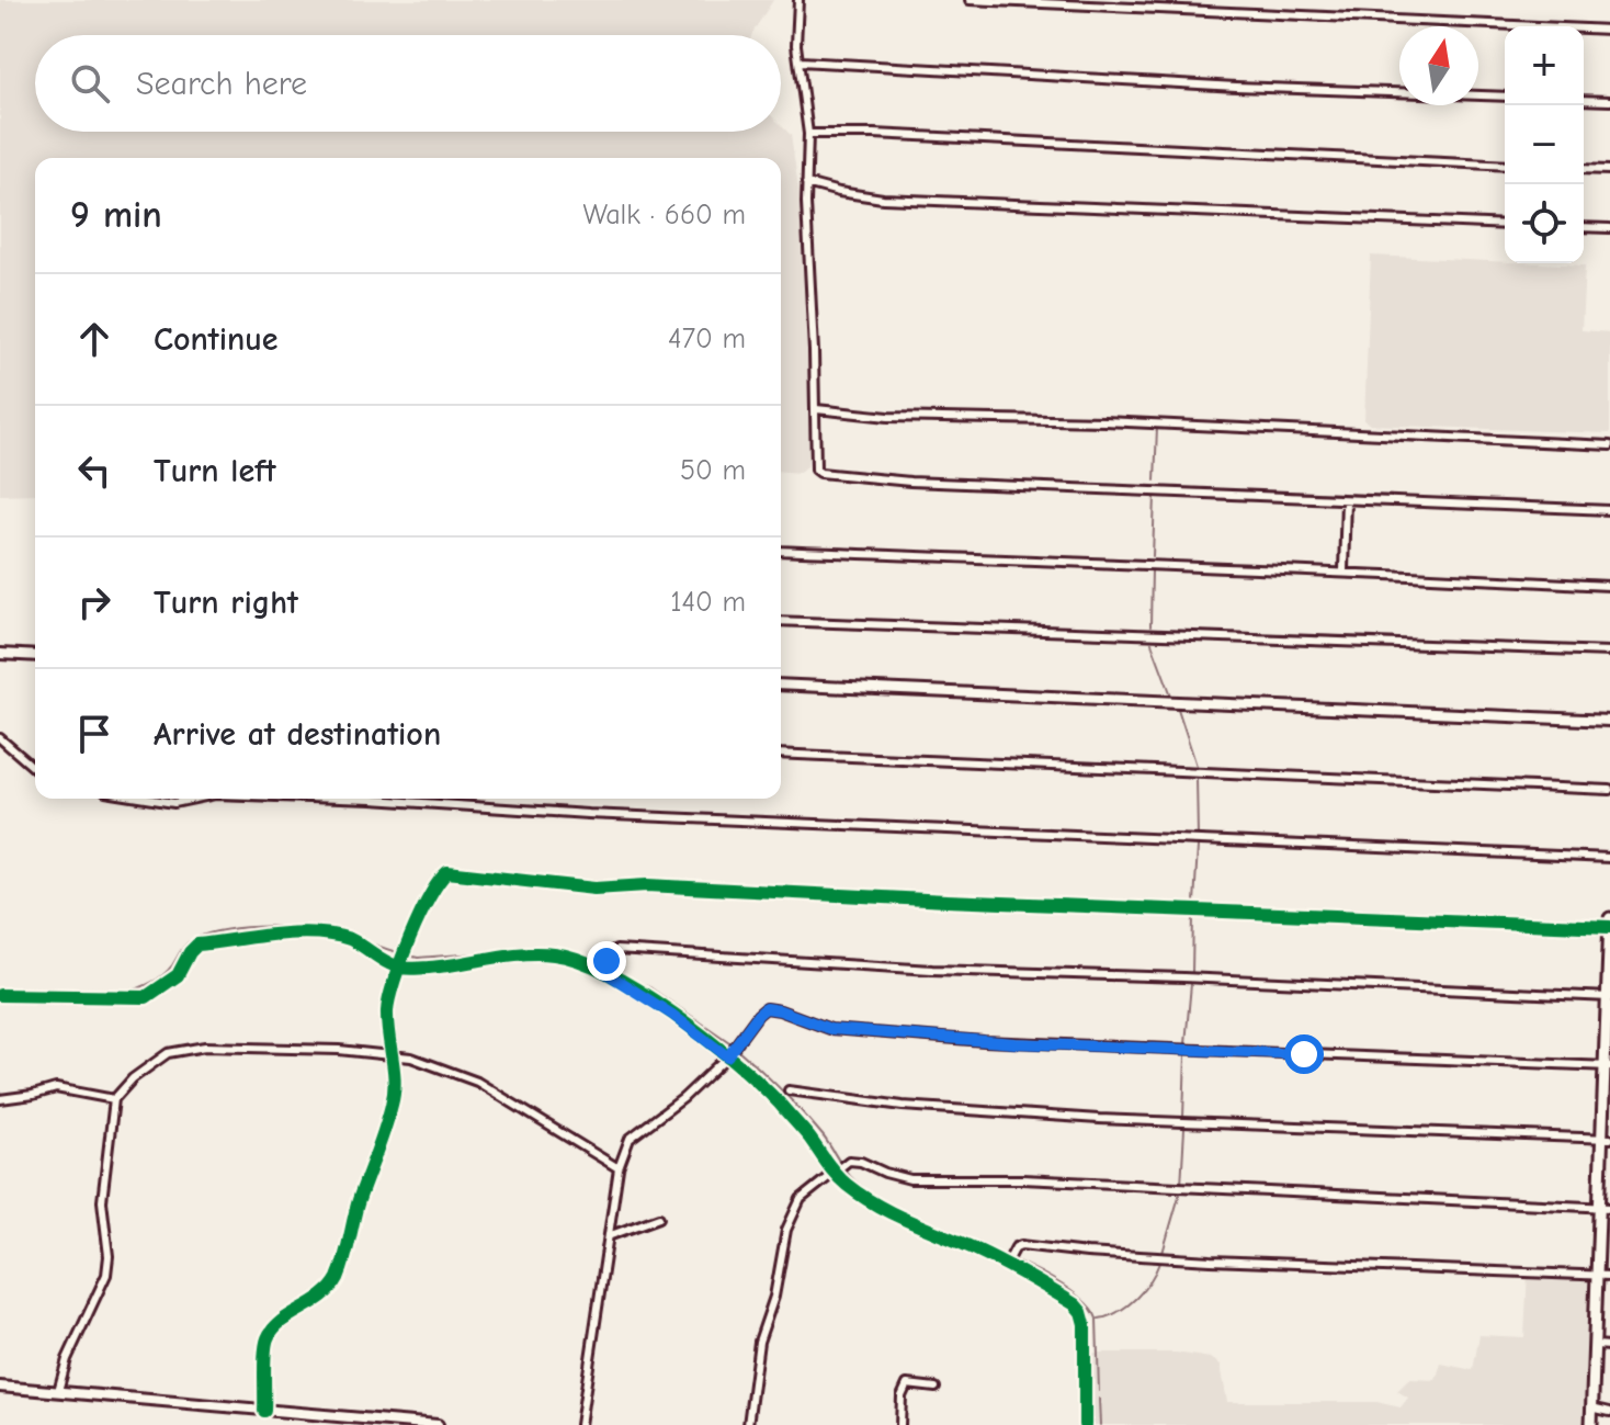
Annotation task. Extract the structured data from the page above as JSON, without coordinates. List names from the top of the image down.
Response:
{
  "north": "top",
  "page": {
    "map_buttons": ["+", "−"],
    "search": "Search here",
    "heading": ["9 min", "Walk · 660 m"],
    "list": [
      ["Continue", "470 m"],
      ["Turn left", "50 m"],
      ["Turn right", "140 m"],
      "Arrive at destination"
    ]
  }
}
